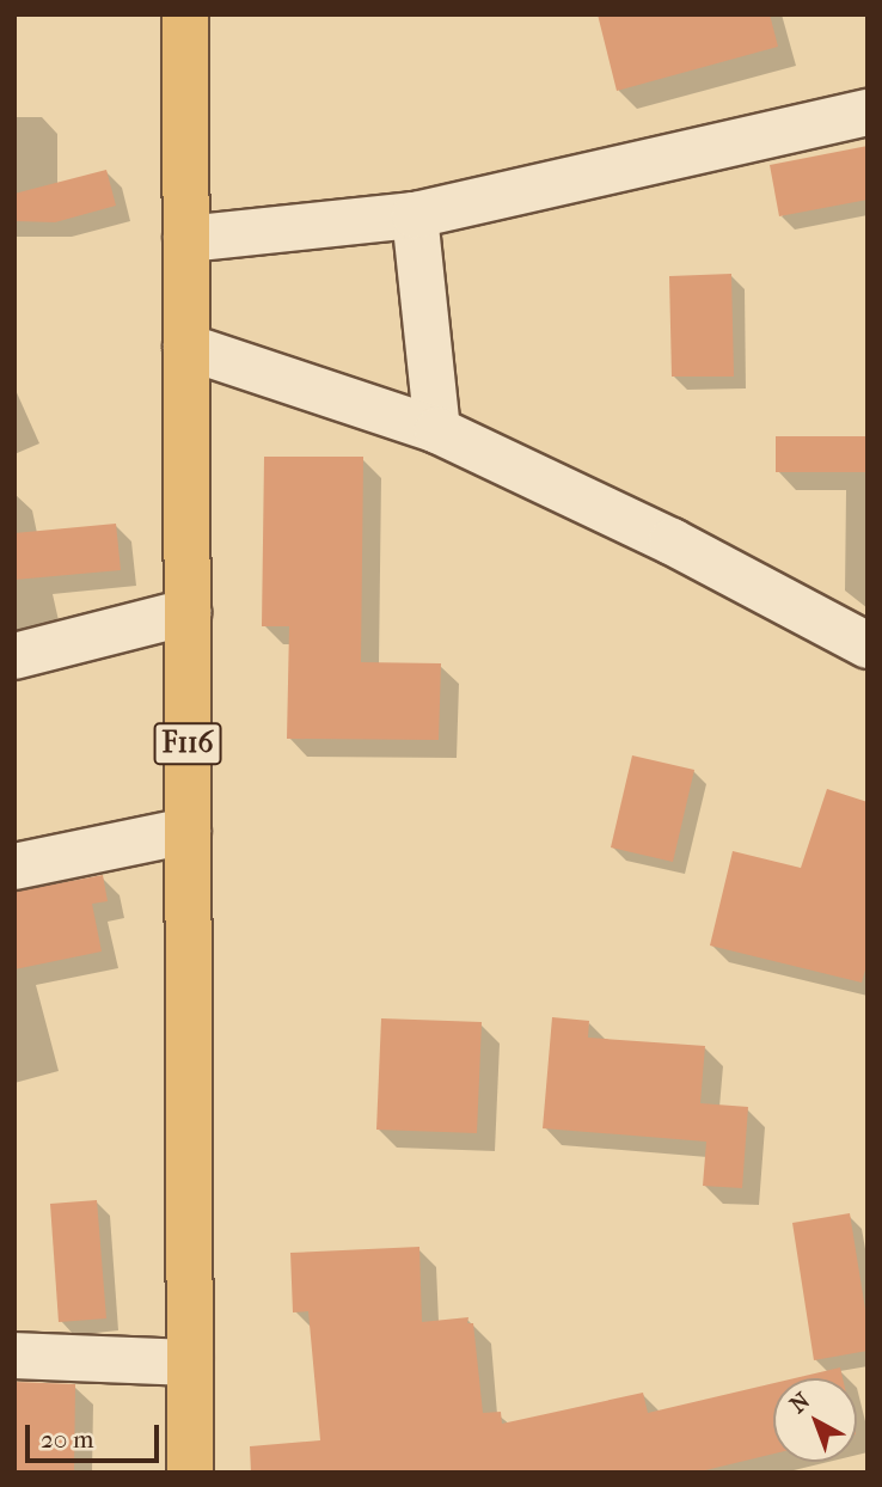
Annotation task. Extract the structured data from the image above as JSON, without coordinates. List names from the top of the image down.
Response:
{
  "streets": {
    "main road": ["F116"]
  },
  "scale_bar": "20 m",
  "north": "top left"
}
